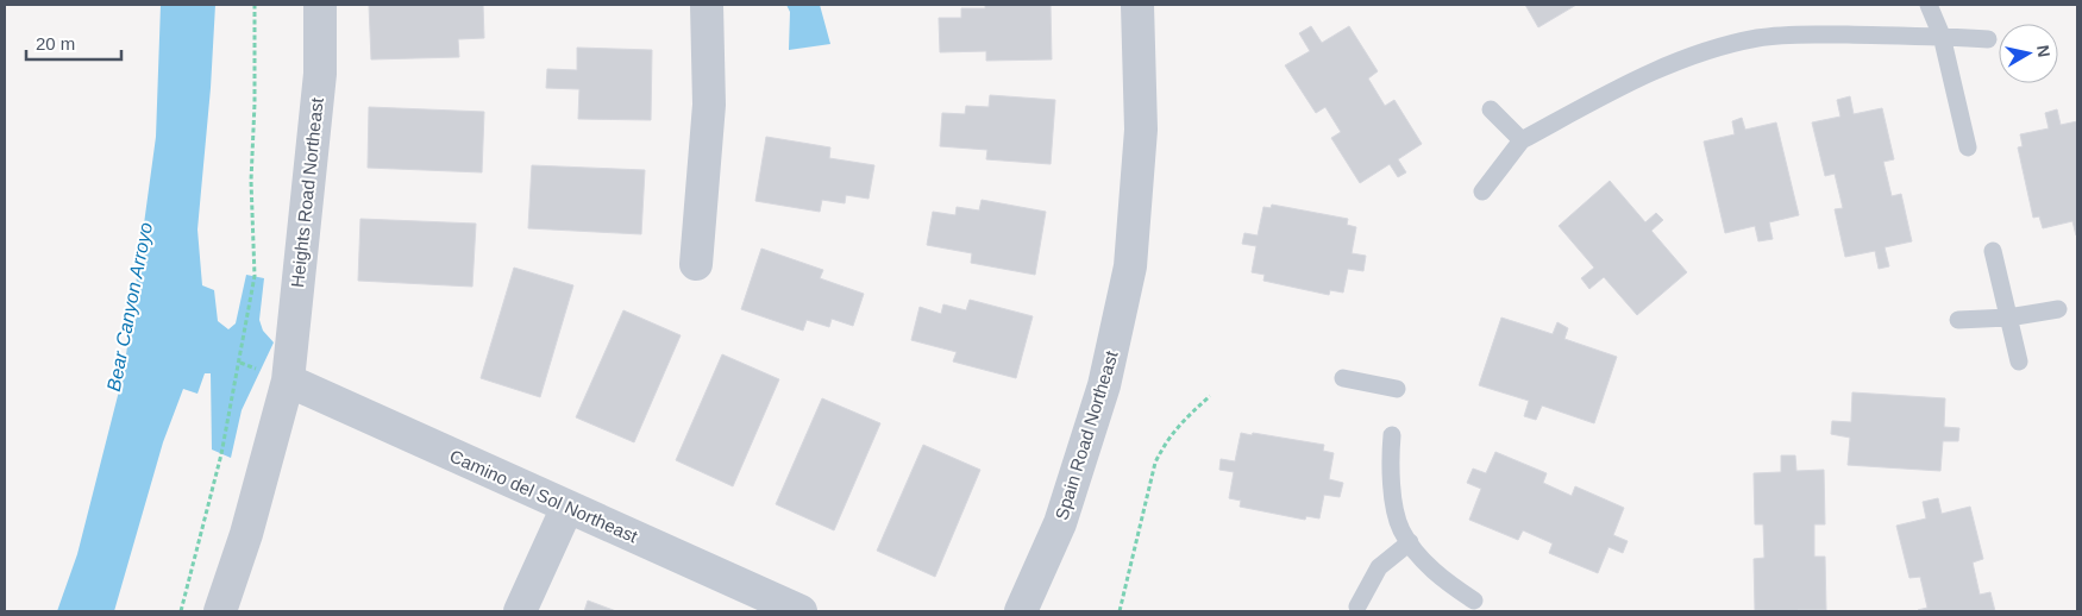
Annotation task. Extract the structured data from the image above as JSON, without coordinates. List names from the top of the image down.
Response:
{
  "streets": {
    "street": ["Heights Road Northeast", "Spain Road Northeast", "Camino del Sol Northeast"]
  },
  "crossings": [
    ["Heights Road Northeast", "Camino del Sol Northeast"]
  ],
  "water": ["Bear Canyon Arroyo"],
  "scale_bar": "20 m",
  "north": "right"
}
